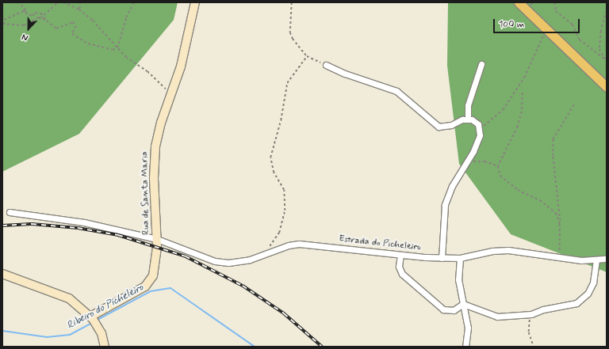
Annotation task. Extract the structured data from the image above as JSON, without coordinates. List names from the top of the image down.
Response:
{
  "streets": {
    "street": ["Rua de Santa Maria", "Estrada do Picheleiro"]
  },
  "crossings": [
    ["Rua de Santa Maria", "Estrada do Picheleiro"]
  ],
  "water": ["Ribeiro do Picheleiro"],
  "scale_bar": "100 m",
  "north": "bottom"
}
